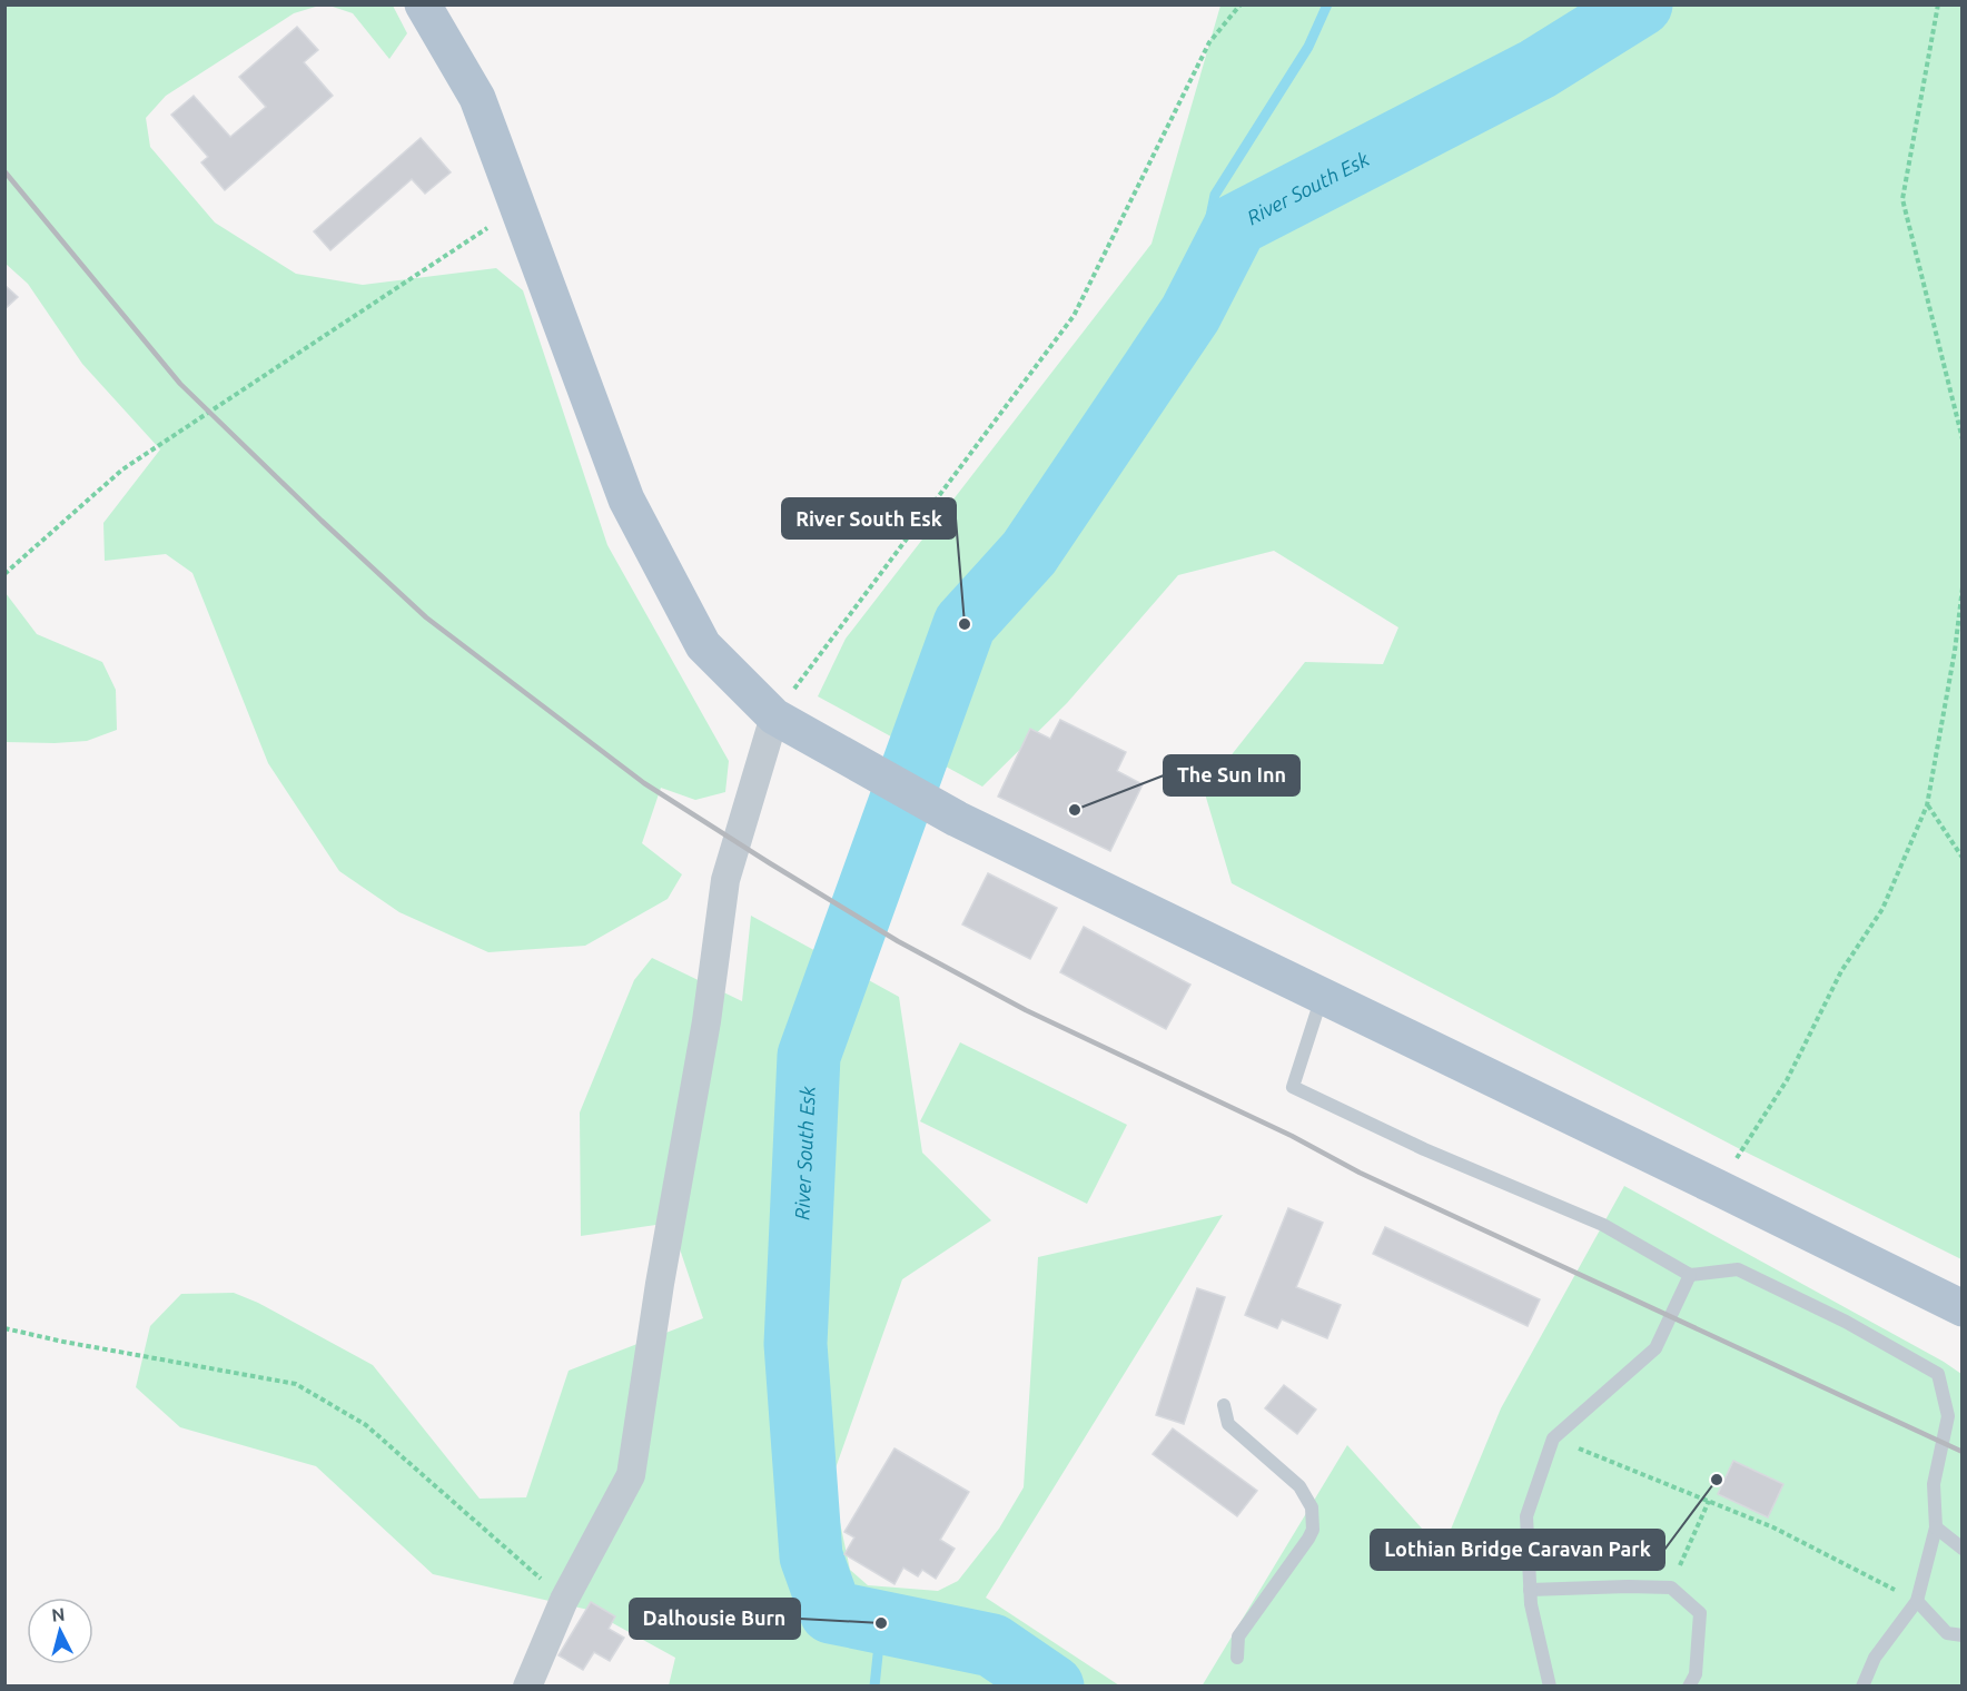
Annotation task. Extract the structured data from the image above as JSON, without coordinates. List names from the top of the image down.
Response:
{
  "water": ["River South Esk"],
  "places": [
    "River South Esk",
    "The Sun Inn",
    "Lothian Bridge Caravan Park",
    "Dalhousie Burn"
  ],
  "north": "top"
}
